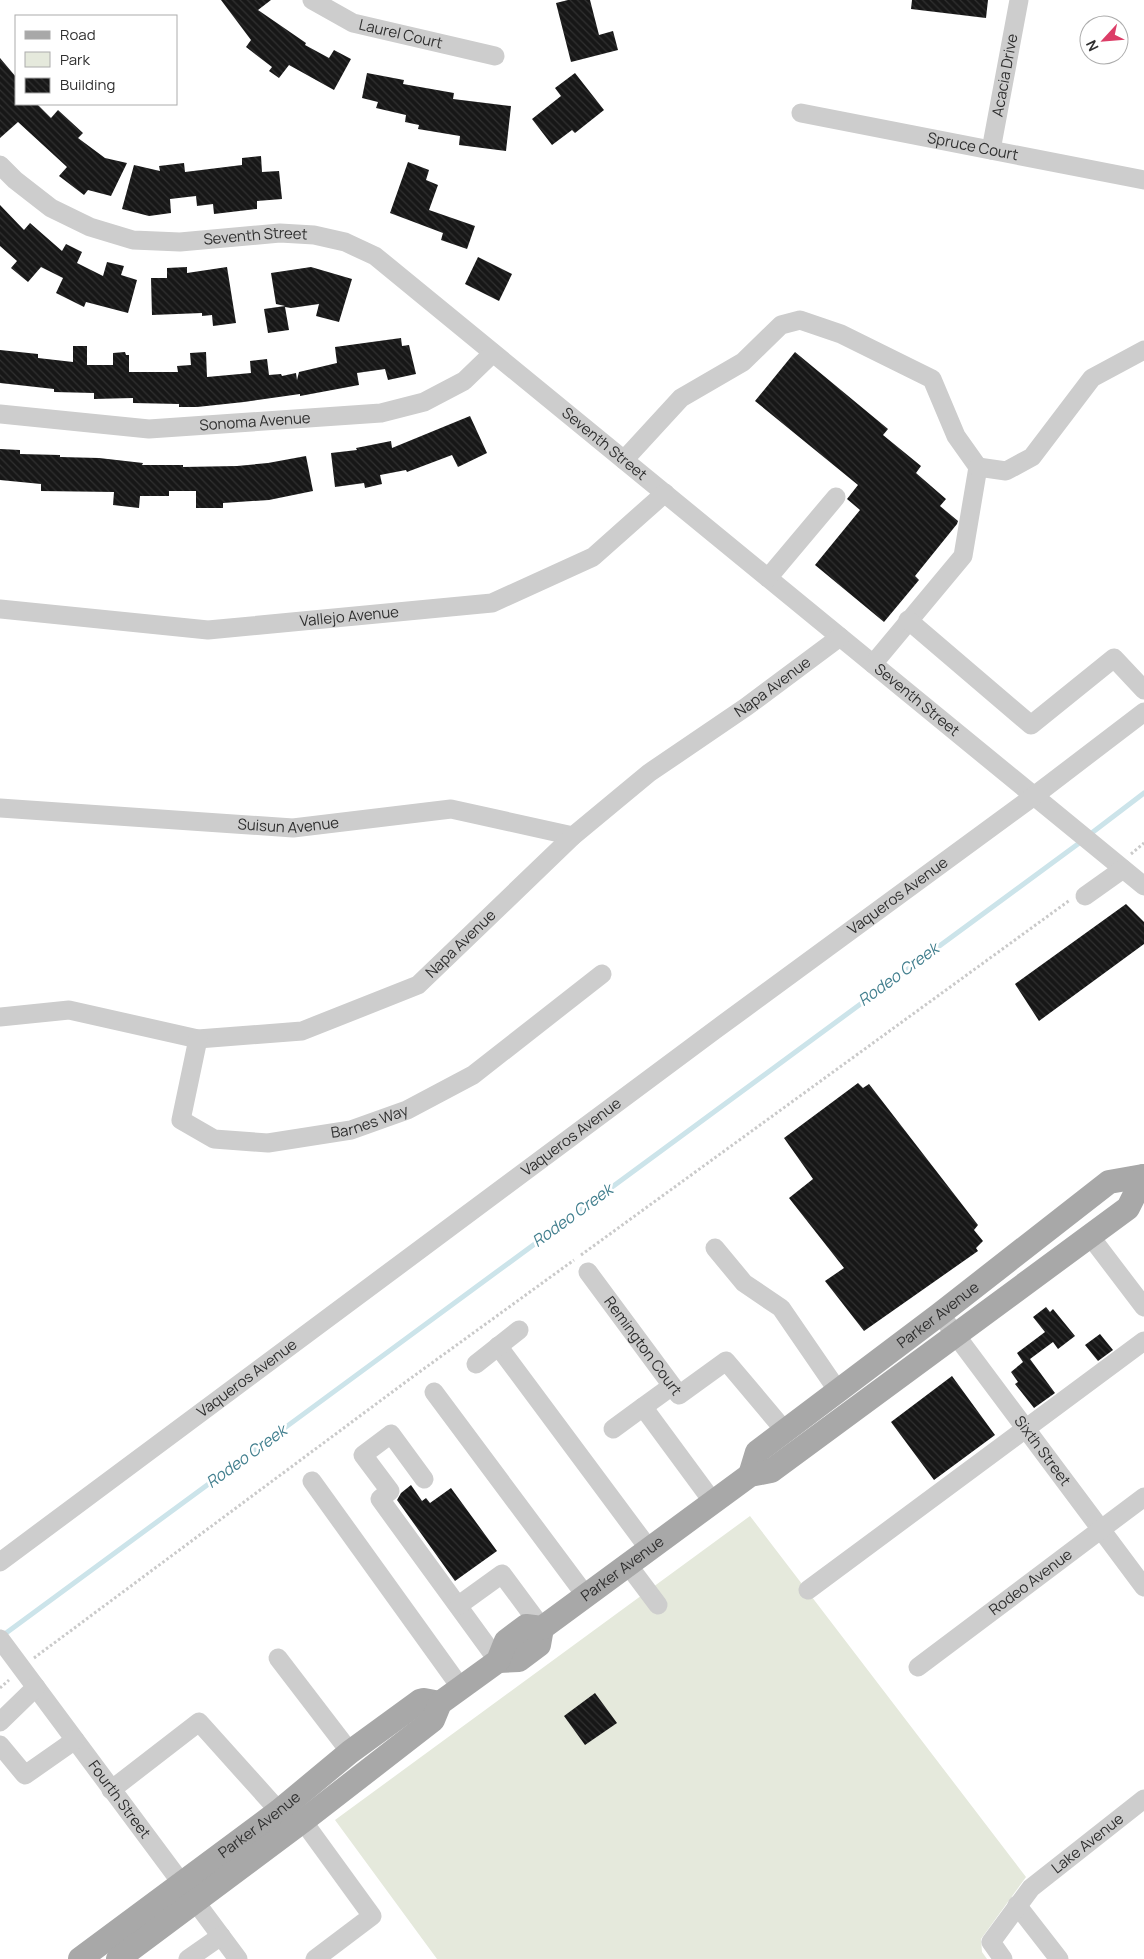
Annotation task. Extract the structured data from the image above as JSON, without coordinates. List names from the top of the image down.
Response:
{
  "streets": {
    "main road": ["Parker Avenue"],
    "street": [
      "Laurel Court",
      "Acacia Drive",
      "Spruce Court",
      "Seventh Street",
      "Sonoma Avenue",
      "Vallejo Avenue",
      "Napa Avenue",
      "Suisun Avenue",
      "Vaqueros Avenue",
      "Barnes Way",
      "Remington Court",
      "Sixth Street",
      "Rodeo Avenue",
      "Fourth Street",
      "Lake Avenue"
    ]
  },
  "crossings": [
    ["Acacia Drive", "Spruce Court"],
    ["Seventh Street", "Sonoma Avenue"],
    ["Seventh Street", "Vallejo Avenue"],
    ["Seventh Street", "Napa Avenue"],
    ["Seventh Street", "Vaqueros Avenue"],
    ["Napa Avenue", "Suisun Avenue"],
    ["Napa Avenue", "Barnes Way"],
    ["Parker Avenue", "Remington Court"],
    ["Parker Avenue", "Sixth Street"],
    ["Parker Avenue", "Fourth Street"],
    ["Sixth Street", "Rodeo Avenue"]
  ],
  "water": ["Rodeo Creek"],
  "legend": ["Road", "Park", "Building"],
  "north": "bottom left"
}
